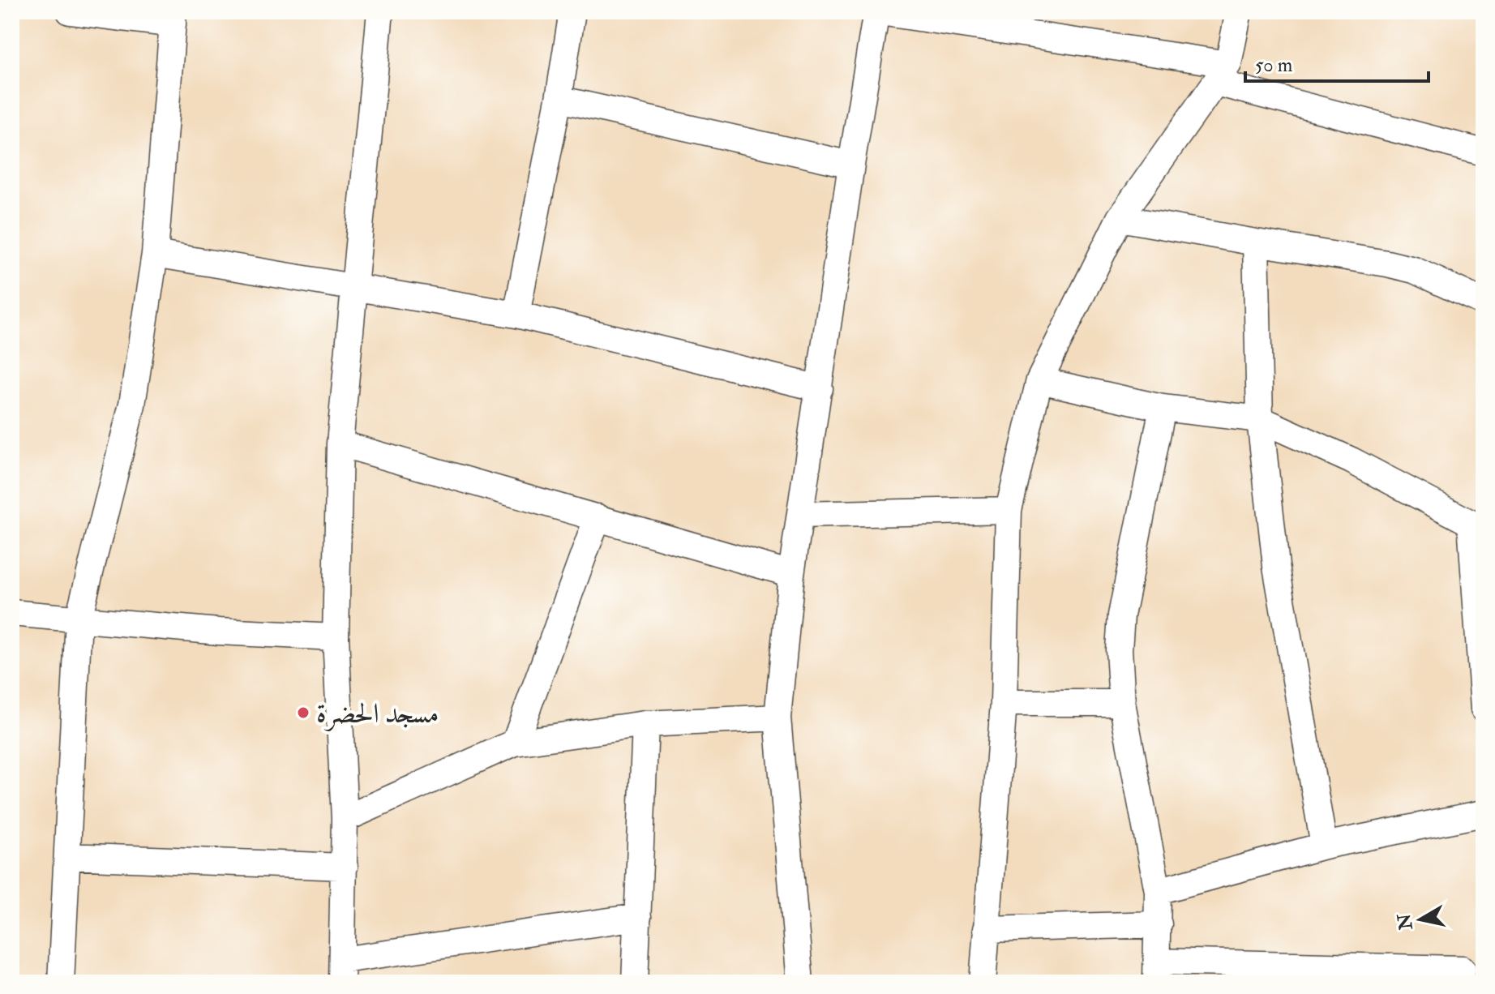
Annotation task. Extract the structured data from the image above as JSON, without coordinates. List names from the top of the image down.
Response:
{
  "places": ["مسجد الحضرة"],
  "scale_bar": "50 m",
  "north": "left"
}
